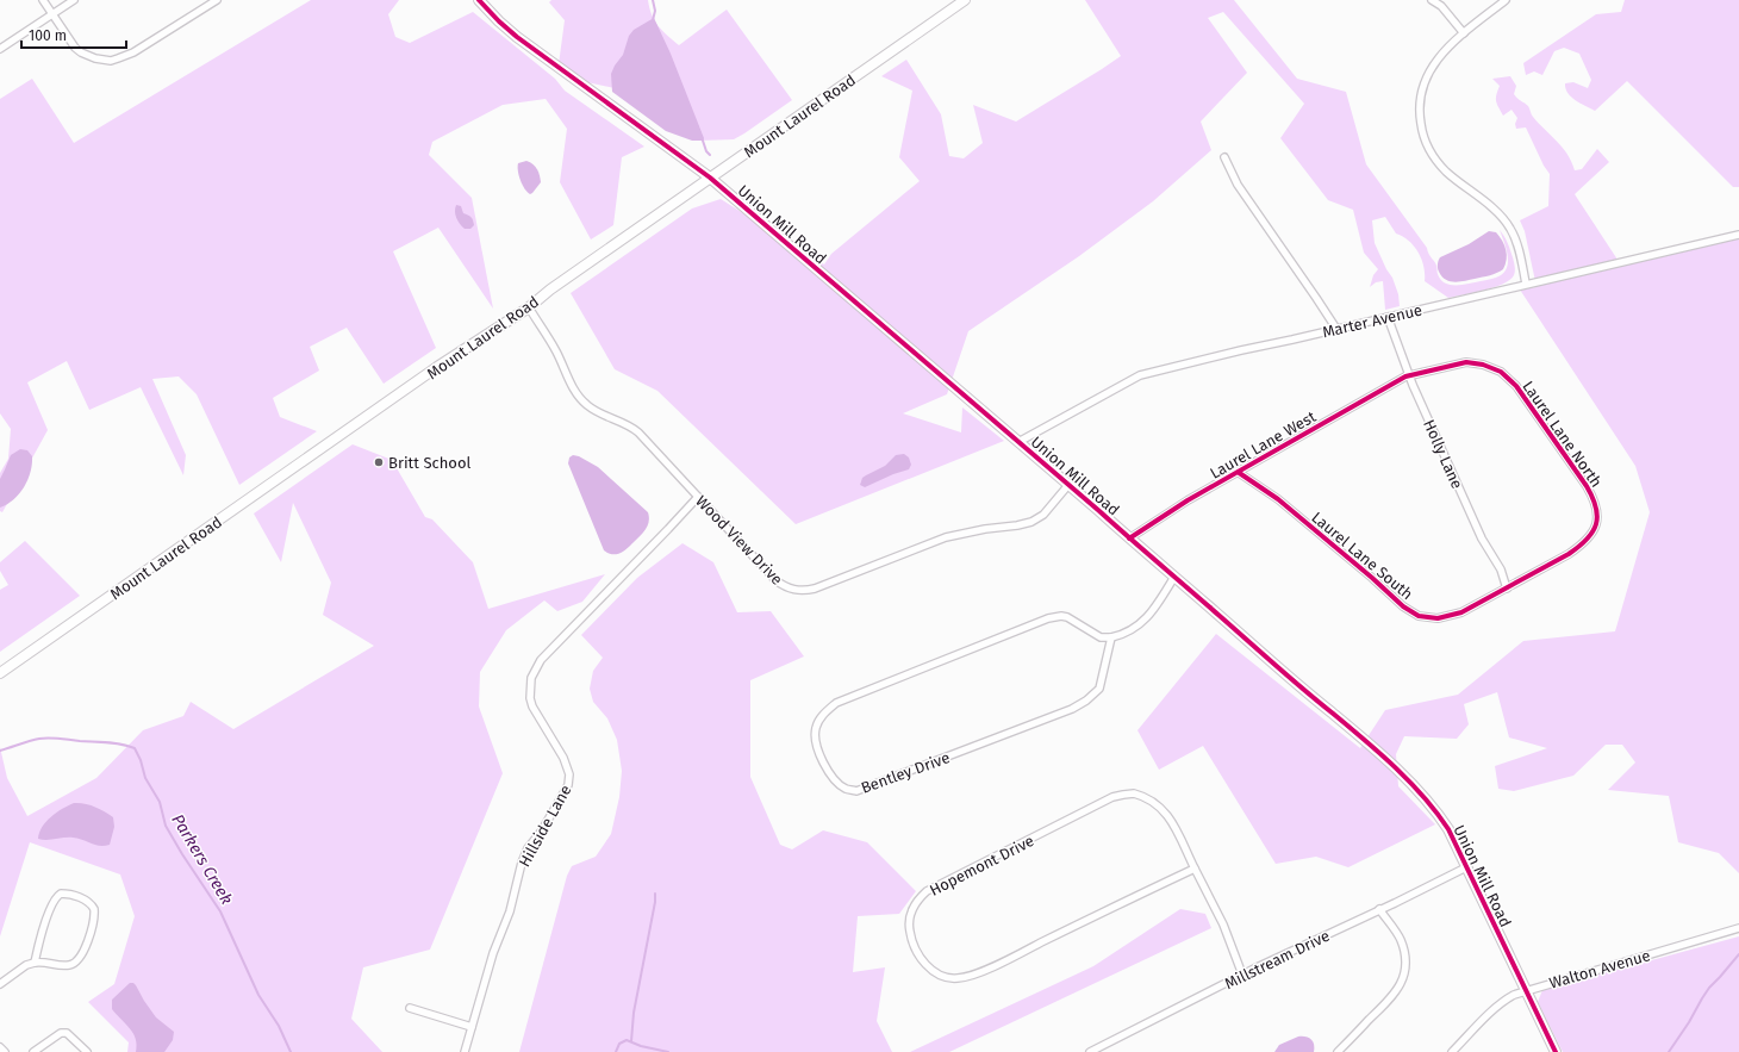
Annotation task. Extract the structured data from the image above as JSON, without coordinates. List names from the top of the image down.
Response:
{
  "streets": {
    "street": [
      "Mount Laurel Road",
      "Union Mill Road",
      "Marter Avenue",
      "Laurel Lane North",
      "Laurel Lane West",
      "Holly Lane",
      "Wood View Drive",
      "Laurel Lane South",
      "Bentley Drive",
      "Hillside Lane",
      "Hopemont Drive",
      "Millstream Drive",
      "Walton Avenue"
    ]
  },
  "crossings": [
    ["Mount Laurel Road", "Union Mill Road"],
    ["Mount Laurel Road", "Wood View Drive"],
    ["Union Mill Road", "Marter Avenue"],
    ["Union Mill Road", "Laurel Lane West"],
    ["Union Mill Road", "Wood View Drive"],
    ["Union Mill Road", "Millstream Drive"],
    ["Union Mill Road", "Walton Avenue"],
    ["Marter Avenue", "Holly Lane"],
    ["Laurel Lane North", "Laurel Lane West"],
    ["Laurel Lane North", "Holly Lane"],
    ["Laurel Lane North", "Laurel Lane South"],
    ["Laurel Lane West", "Holly Lane"],
    ["Laurel Lane West", "Laurel Lane South"],
    ["Holly Lane", "Laurel Lane South"],
    ["Wood View Drive", "Hillside Lane"],
    ["Hopemont Drive", "Millstream Drive"]
  ],
  "water": ["Parkers Creek"],
  "places": ["Britt School"],
  "scale_bar": "100 m"
}
